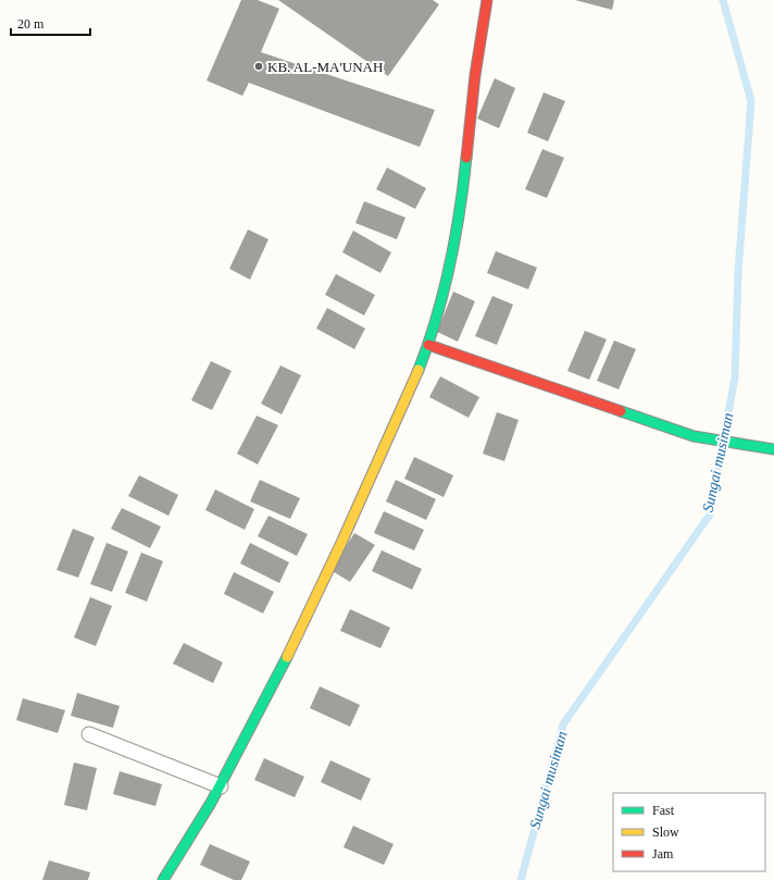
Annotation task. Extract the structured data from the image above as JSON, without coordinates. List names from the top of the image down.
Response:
{
  "water": ["Sungai musiman"],
  "places": ["KB. AL-MA'UNAH"],
  "legend": ["Fast", "Slow", "Jam"],
  "scale_bar": "20 m"
}
